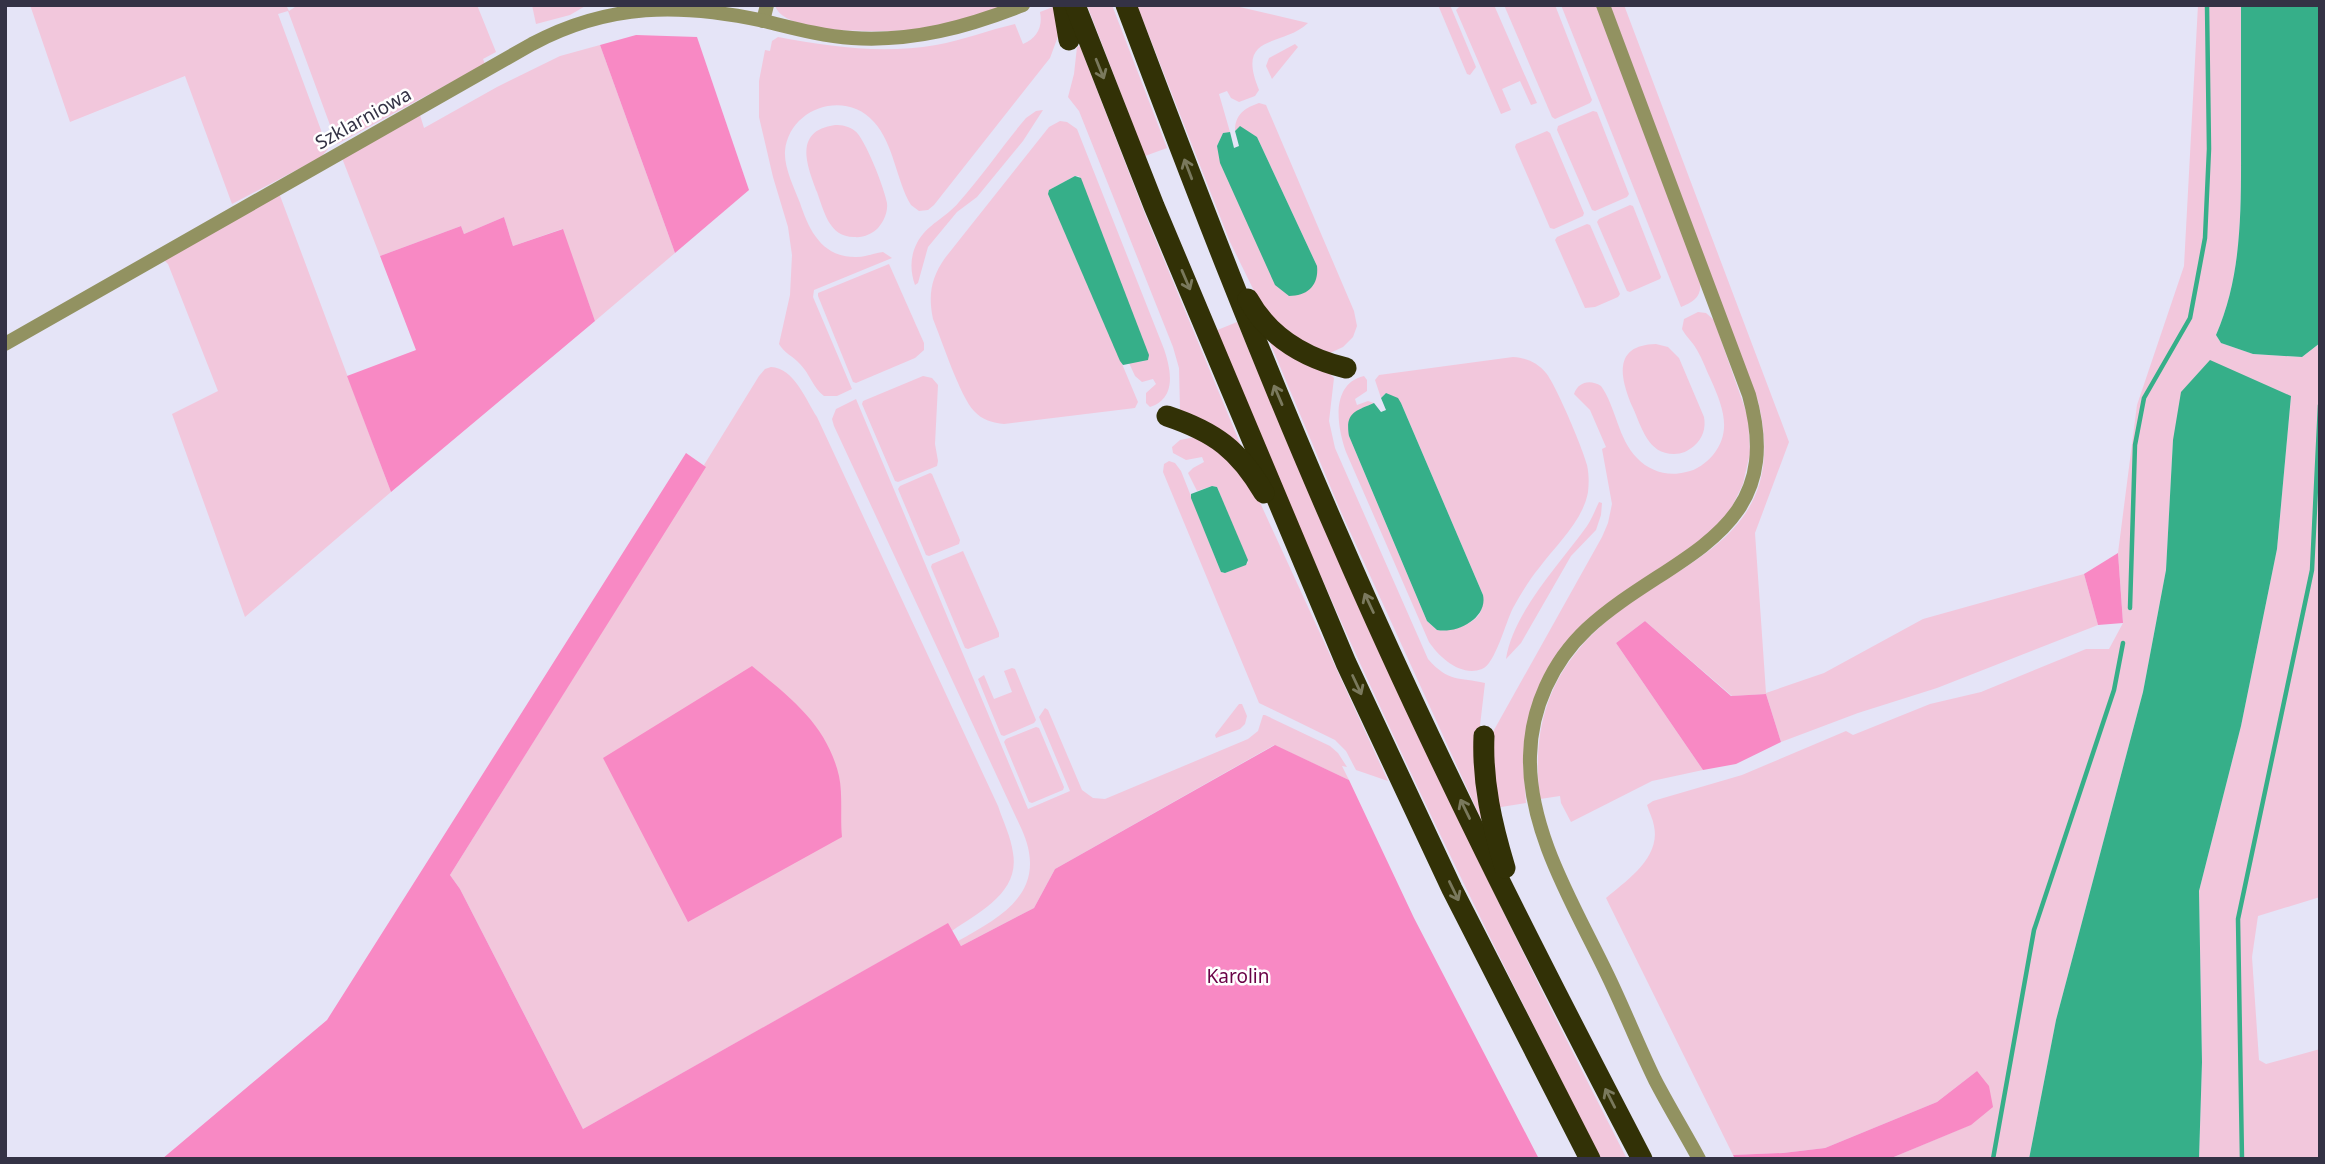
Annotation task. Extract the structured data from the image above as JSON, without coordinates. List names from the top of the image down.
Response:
{
  "streets": {
    "street": ["Szklarniowa"]
  },
  "parks": ["Karolin"]
}
